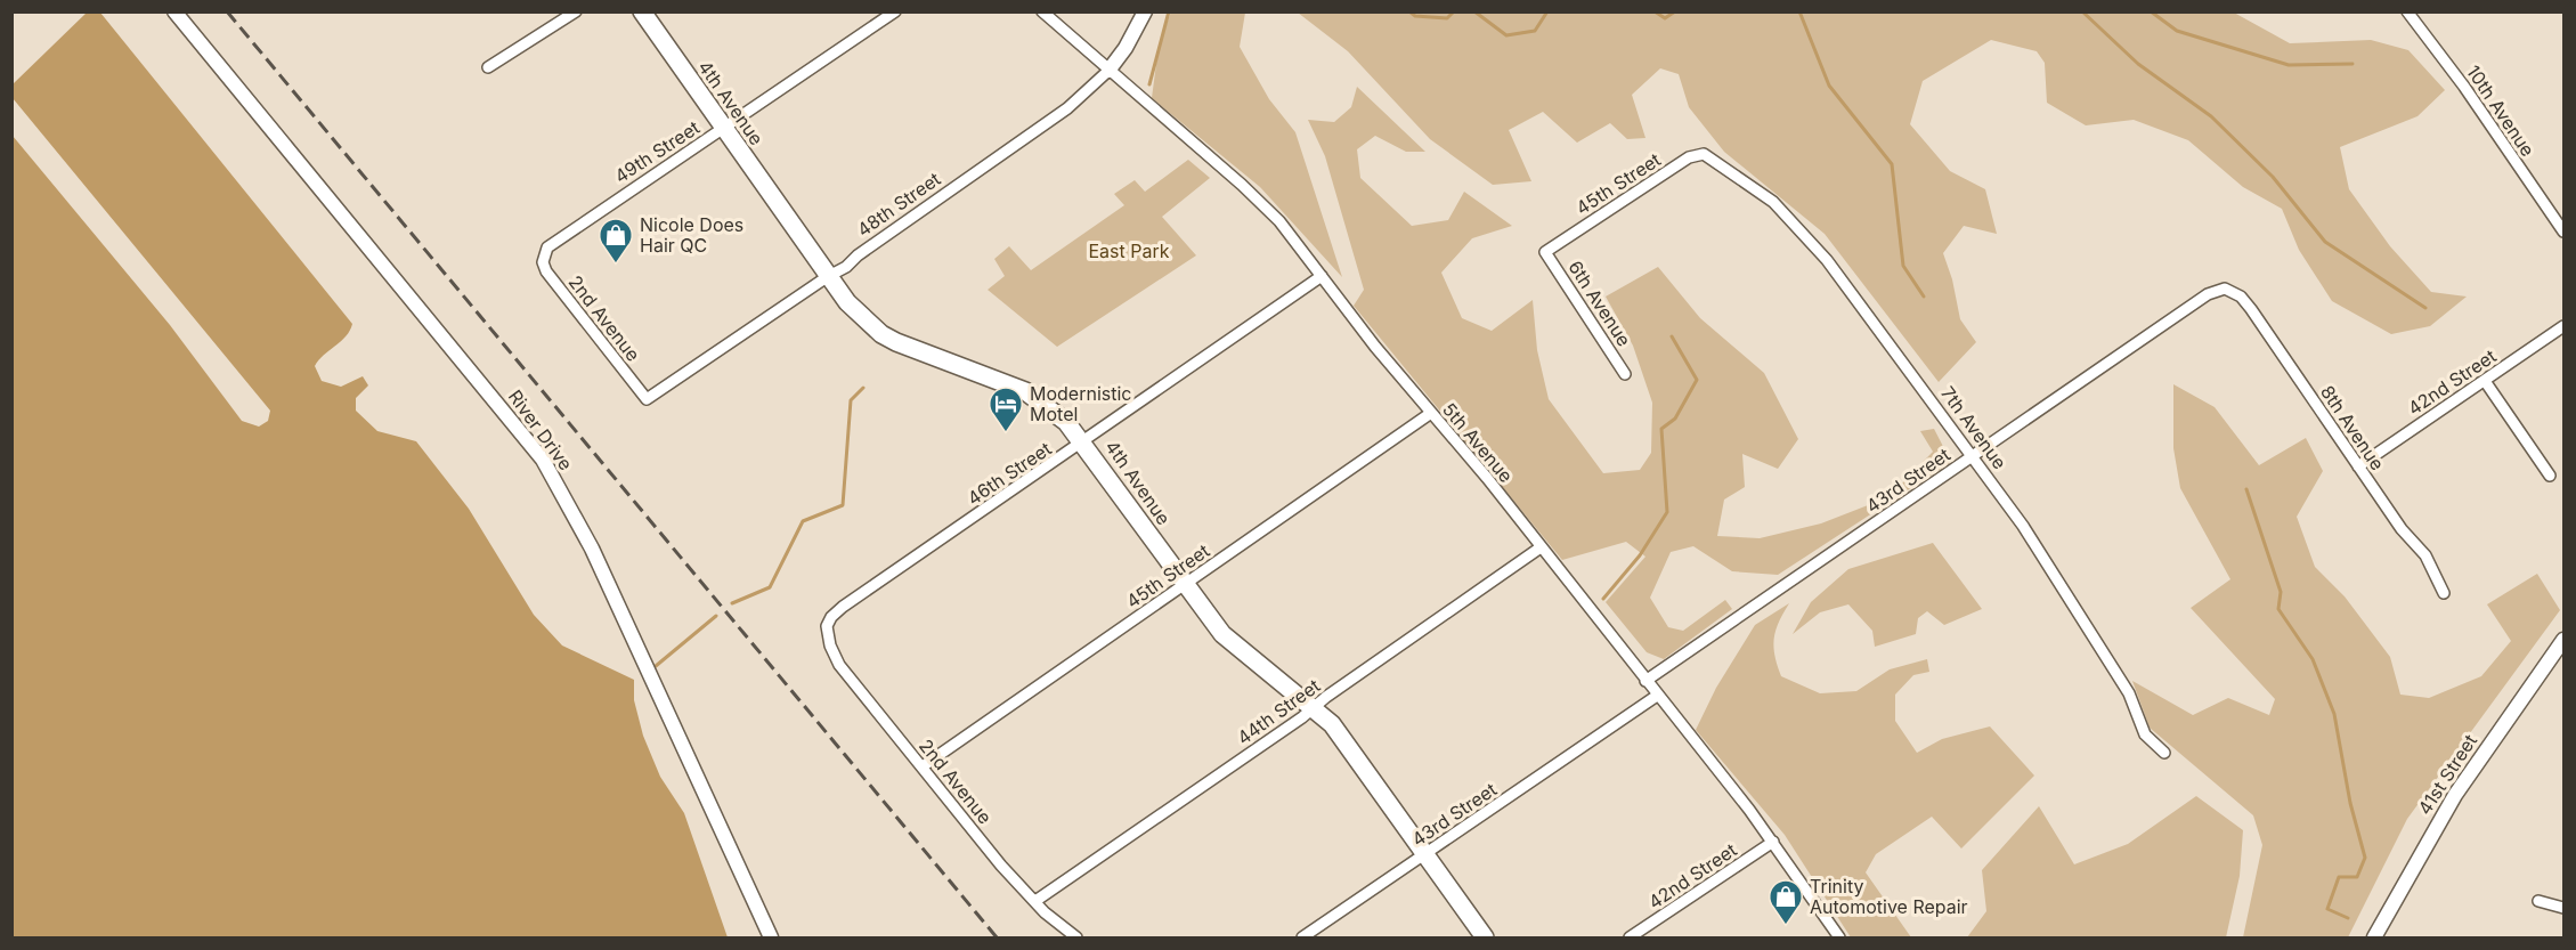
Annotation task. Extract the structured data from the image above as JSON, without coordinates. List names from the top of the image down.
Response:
{
  "streets": {
    "main road": ["4th Avenue"],
    "street": [
      "10th Avenue",
      "49th Street",
      "45th Street",
      "48th Street",
      "6th Avenue",
      "2nd Avenue",
      "42nd Street",
      "7th Avenue",
      "8th Avenue",
      "River Drive",
      "5th Avenue",
      "46th Street",
      "43rd Street",
      "44th Street",
      "41st Street"
    ]
  },
  "crossings": [
    ["4th Avenue", "49th Street"],
    ["4th Avenue", "45th Street"],
    ["4th Avenue", "48th Street"],
    ["4th Avenue", "46th Street"],
    ["4th Avenue", "43rd Street"],
    ["4th Avenue", "44th Street"],
    ["49th Street", "2nd Avenue"],
    ["45th Street", "6th Avenue"],
    ["45th Street", "2nd Avenue"],
    ["45th Street", "7th Avenue"],
    ["45th Street", "5th Avenue"],
    ["48th Street", "2nd Avenue"],
    ["48th Street", "5th Avenue"],
    ["2nd Avenue", "46th Street"],
    ["2nd Avenue", "44th Street"],
    ["42nd Street", "8th Avenue"],
    ["42nd Street", "5th Avenue"],
    ["7th Avenue", "43rd Street"],
    ["8th Avenue", "43rd Street"],
    ["5th Avenue", "46th Street"],
    ["5th Avenue", "43rd Street"],
    ["5th Avenue", "44th Street"]
  ],
  "parks": ["East Park"],
  "places": {
    "shop": ["Nicole Does Hair QC", "Trinity Automotive Repair"],
    "hotel": ["Modernistic Motel"]
  }
}
